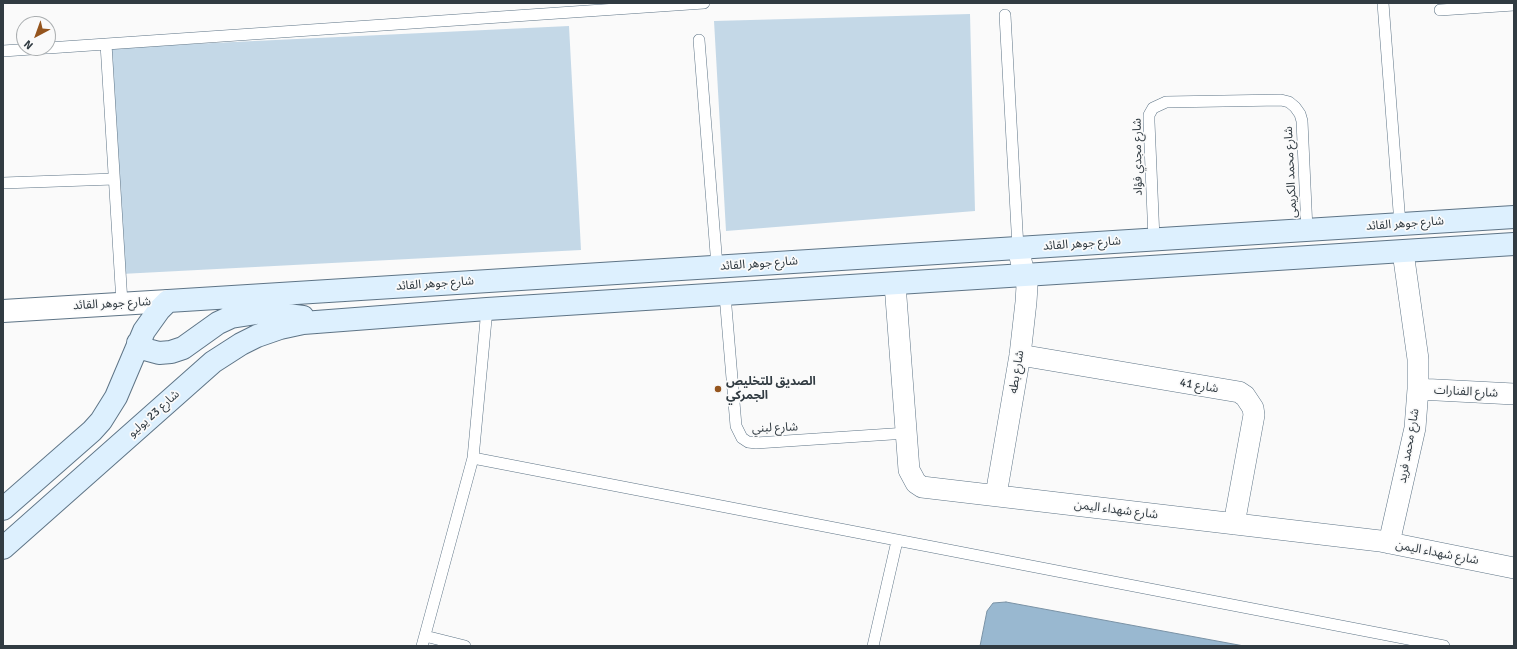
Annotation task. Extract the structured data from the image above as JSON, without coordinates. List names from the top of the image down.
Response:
{
  "streets": {
    "main road": ["شارع جوهر القائد", "شارع 23 يوليو"],
    "street": [
      "شارع بطه",
      "شارع 41",
      "شارع الفنارات",
      "شارع محمد فريد",
      "شارع شهداء اليمن"
    ],
    "lane": ["شارع مجدي فؤاد", "شارع محمد الكريمى", "شارع لبني"]
  },
  "crossings": [
    ["شارع مجدي فؤاد", "شارع محمد الكريمى"],
    ["شارع مجدي فؤاد", "شارع جوهر القائد"],
    ["شارع محمد الكريمى", "شارع جوهر القائد"],
    ["شارع جوهر القائد", "شارع بطه"],
    ["شارع بطه", "شارع 41"],
    ["شارع بطه", "شارع شهداء اليمن"],
    ["شارع 41", "شارع شهداء اليمن"],
    ["شارع الفنارات", "شارع محمد فريد"],
    ["شارع لبني", "شارع شهداء اليمن"],
    ["شارع محمد فريد", "شارع شهداء اليمن"]
  ],
  "places": ["الصديق للتخليص الجمركي"],
  "north": "bottom left"
}
